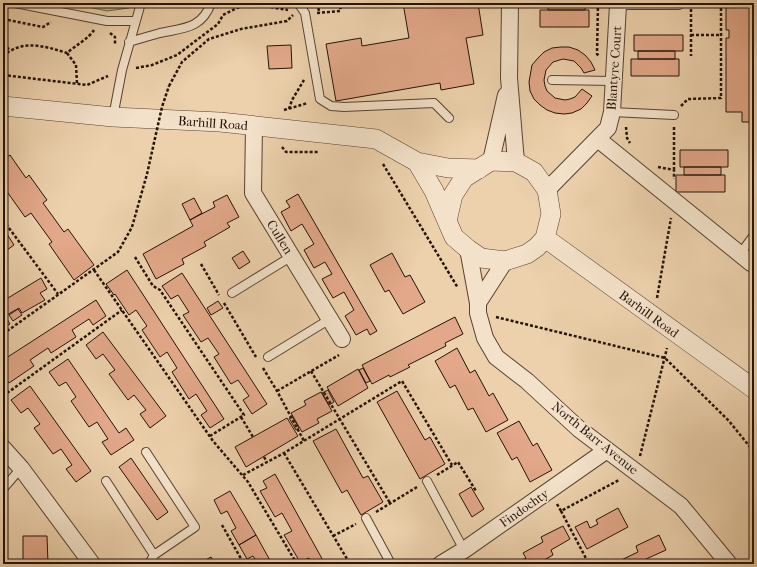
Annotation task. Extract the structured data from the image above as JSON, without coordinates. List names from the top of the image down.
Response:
{
  "streets": {
    "street": [
      "Blantyre Court",
      "Barhill Road",
      "Cullen",
      "North Barr Avenue",
      "Findochty"
    ]
  },
  "crossings": [
    ["Blantyre Court", "Barhill Road"],
    ["Blantyre Court", "North Barr Avenue"],
    ["Barhill Road", "Cullen"],
    ["Barhill Road", "North Barr Avenue"],
    ["North Barr Avenue", "Findochty"]
  ]
}
